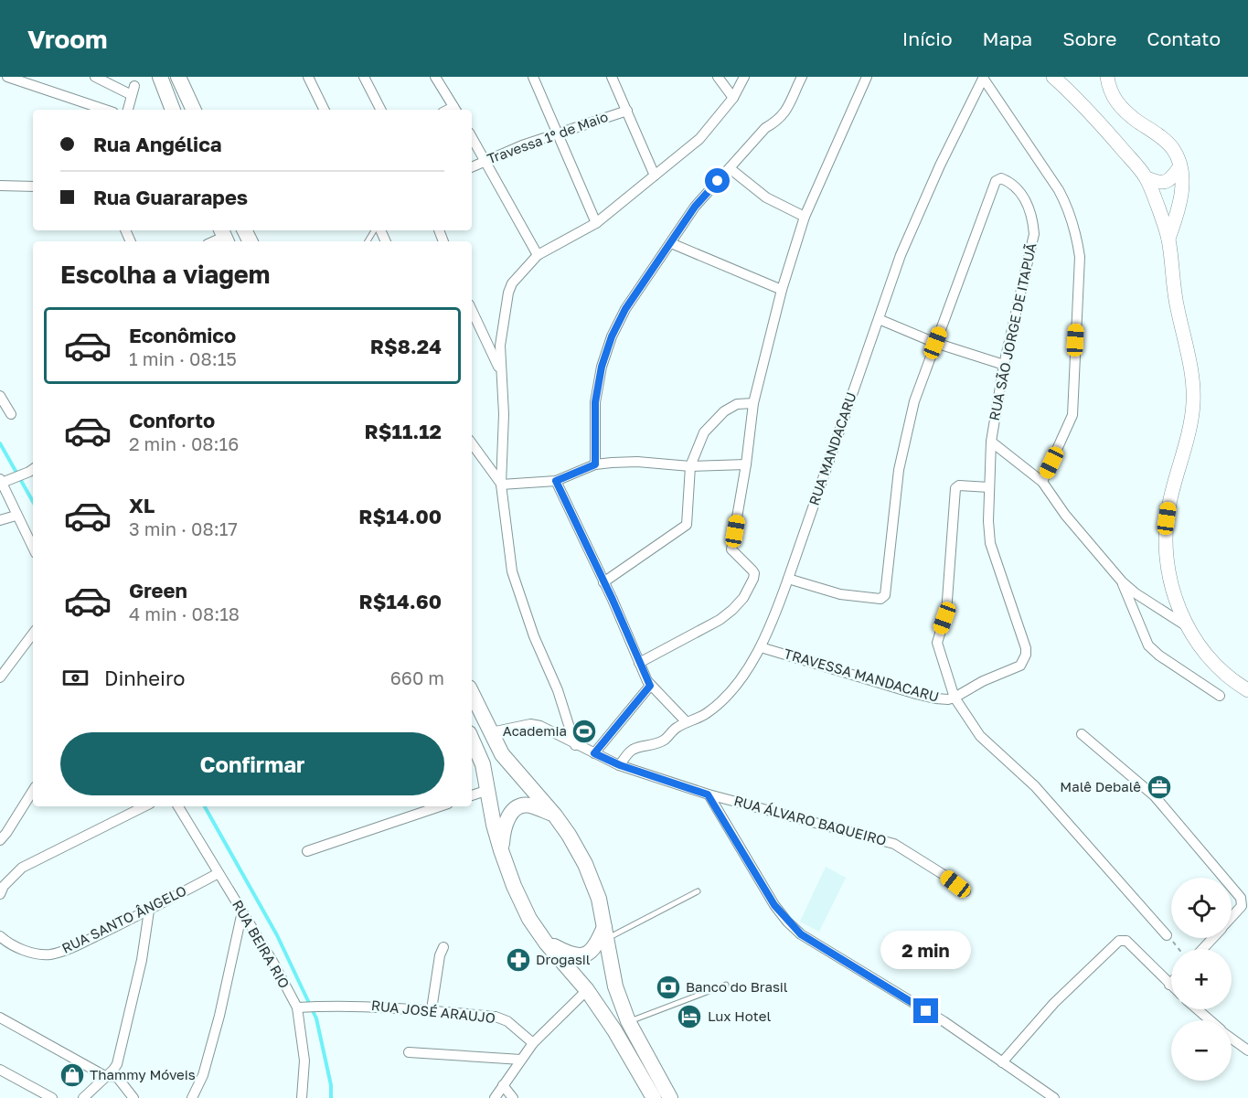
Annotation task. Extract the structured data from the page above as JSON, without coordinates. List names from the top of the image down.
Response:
{
  "streets": {
    "street": [
      "Travessa 1º de Maio",
      "RUA SÃO JORGE DE ITAPUÃ",
      "RUA MANDACARU",
      "TRAVESSA MANDACARU",
      "RUA ÁLVARO BAQUEIRO",
      "RUA SANTO ÂNGELO",
      "RUA BEIRA RIO",
      "RUA JOSÉ ARAUJO"
    ]
  },
  "crossings": [
    ["RUA SÃO JORGE DE ITAPUÃ", "TRAVESSA MANDACARU"],
    ["RUA MANDACARU", "TRAVESSA MANDACARU"],
    ["RUA MANDACARU", "RUA ÁLVARO BAQUEIRO"],
    ["RUA SANTO ÂNGELO", "RUA BEIRA RIO"],
    ["RUA BEIRA RIO", "RUA JOSÉ ARAUJO"]
  ],
  "places": {
    "sports": ["Academia"],
    "office": ["Malê Debalê"],
    "pharmacy": ["Drogasil"],
    "bank": ["Banco do Brasil"],
    "hotel": ["Lux Hotel"],
    "shop": ["Thammy Móveis"]
  },
  "page": {
    "header": "Vroom",
    "nav": [
      "Início",
      "Mapa",
      "Sobre",
      "Contato"
    ],
    "banner": ["Rua Angélica", "Rua Guararapes"],
    "heading": "Escolha a viagem",
    "list": [
      {
        "name": "Econômico",
        "note": "1 min · 08:15",
        "value": "R$8.24"
      },
      {
        "name": "Conforto",
        "note": "2 min · 08:16",
        "value": "R$11.12"
      },
      {
        "name": "XL",
        "note": "3 min · 08:17",
        "value": "R$14.00"
      },
      {
        "name": "Green",
        "note": "4 min · 08:18",
        "value": "R$14.60"
      }
    ],
    "pay": ["Dinheiro", "660 m"],
    "buttons": "Confirmar",
    "map_buttons": ["+", "−"],
    "bubble": "2 min"
  }
}
